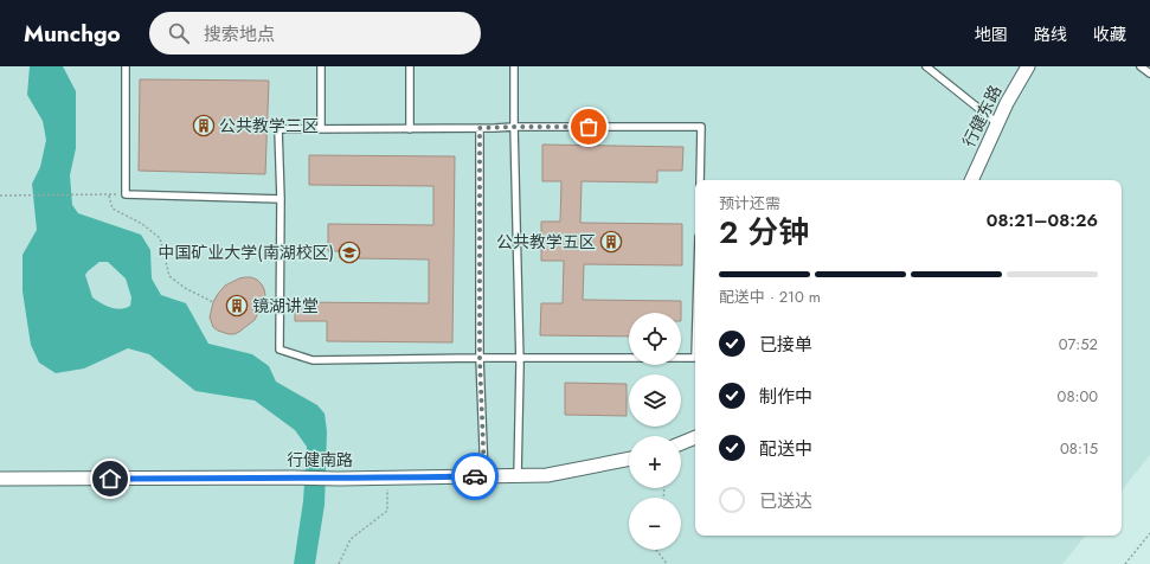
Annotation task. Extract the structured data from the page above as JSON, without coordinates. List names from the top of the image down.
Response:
{
  "streets": {
    "street": ["行健东路", "行健南路"]
  },
  "places": {
    "building": ["公共教学三区", "公共教学五区", "镜湖讲堂"],
    "school or university": ["中国矿业大学(南湖校区)"]
  },
  "page": {
    "header": "Munchgo",
    "search": "搜索地点",
    "nav": ["地图", "路线", "收藏"],
    "heading": ["2 分钟", "预计还需", "08:21–08:26"],
    "bar": "配送中 · 210 m",
    "map_buttons": ["+", "−"],
    "list": [
      ["已接单", "07:52"],
      ["制作中", "08:00"],
      ["配送中", "08:15"],
      "已送达"
    ]
  }
}
